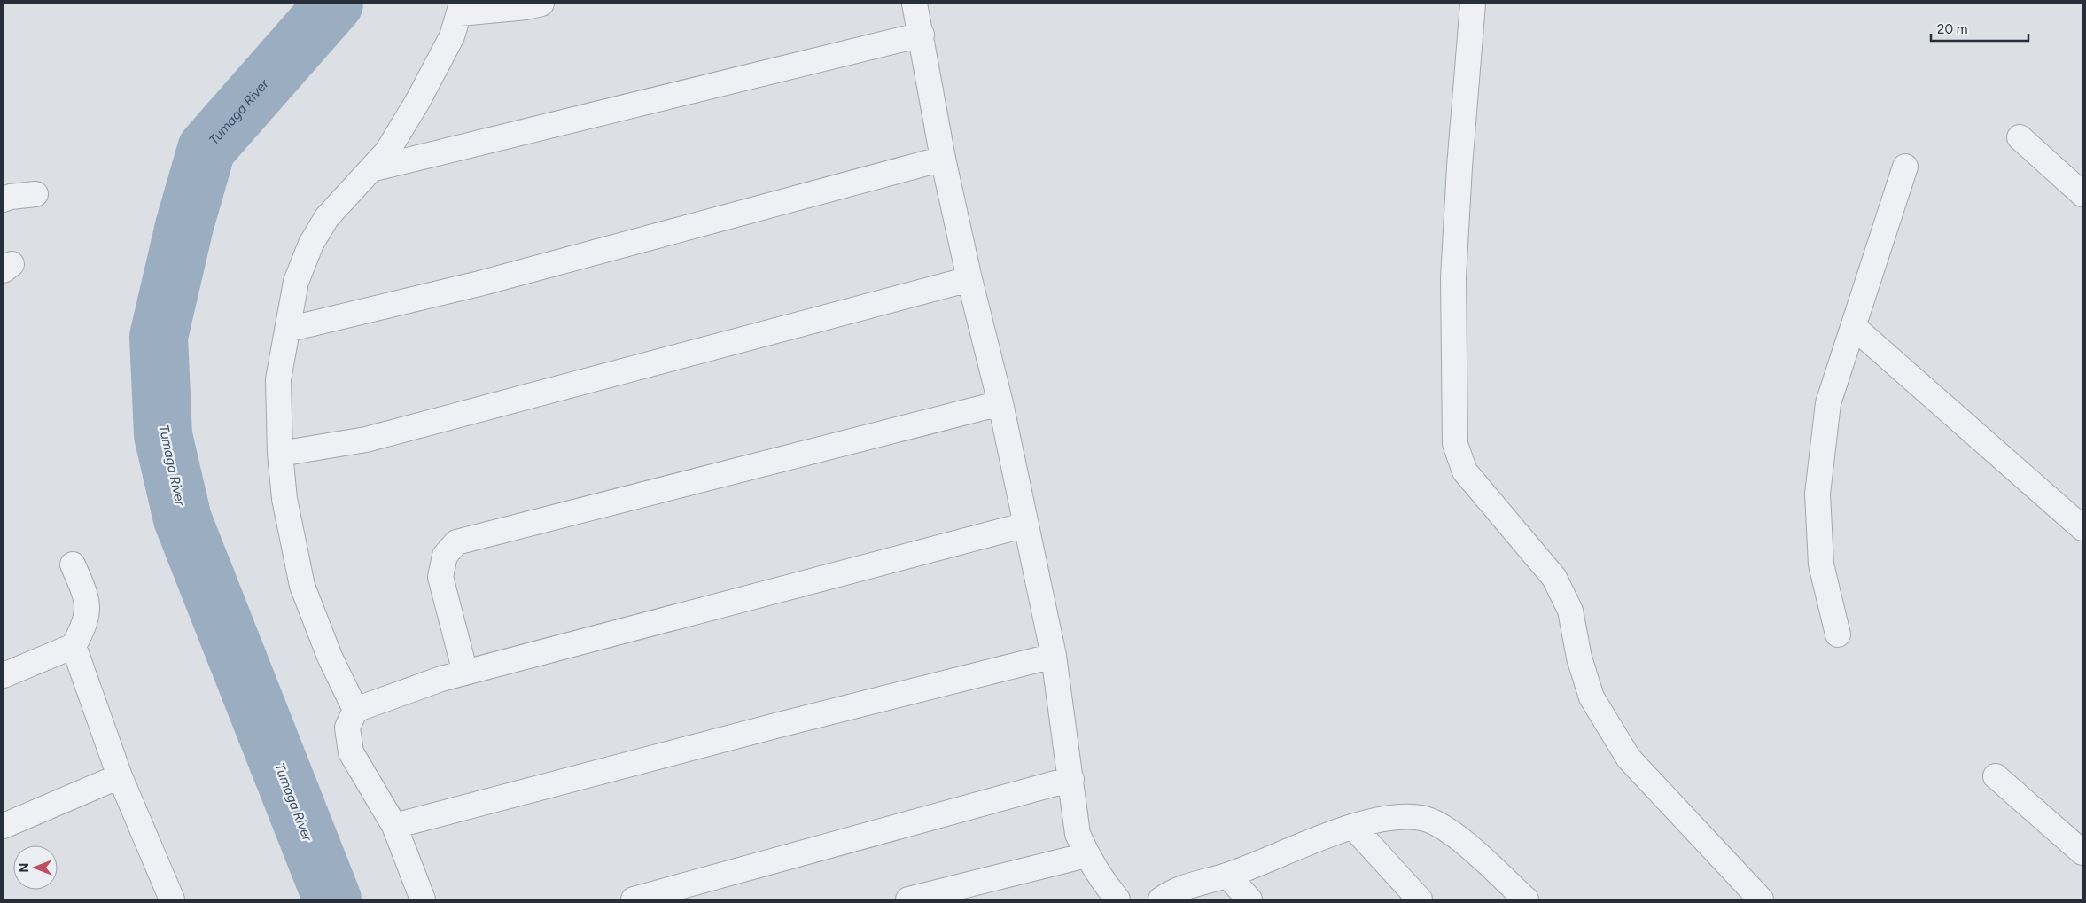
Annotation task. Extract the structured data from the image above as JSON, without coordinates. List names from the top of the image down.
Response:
{
  "water": ["Tumaga River"],
  "scale_bar": "20 m",
  "north": "left"
}
